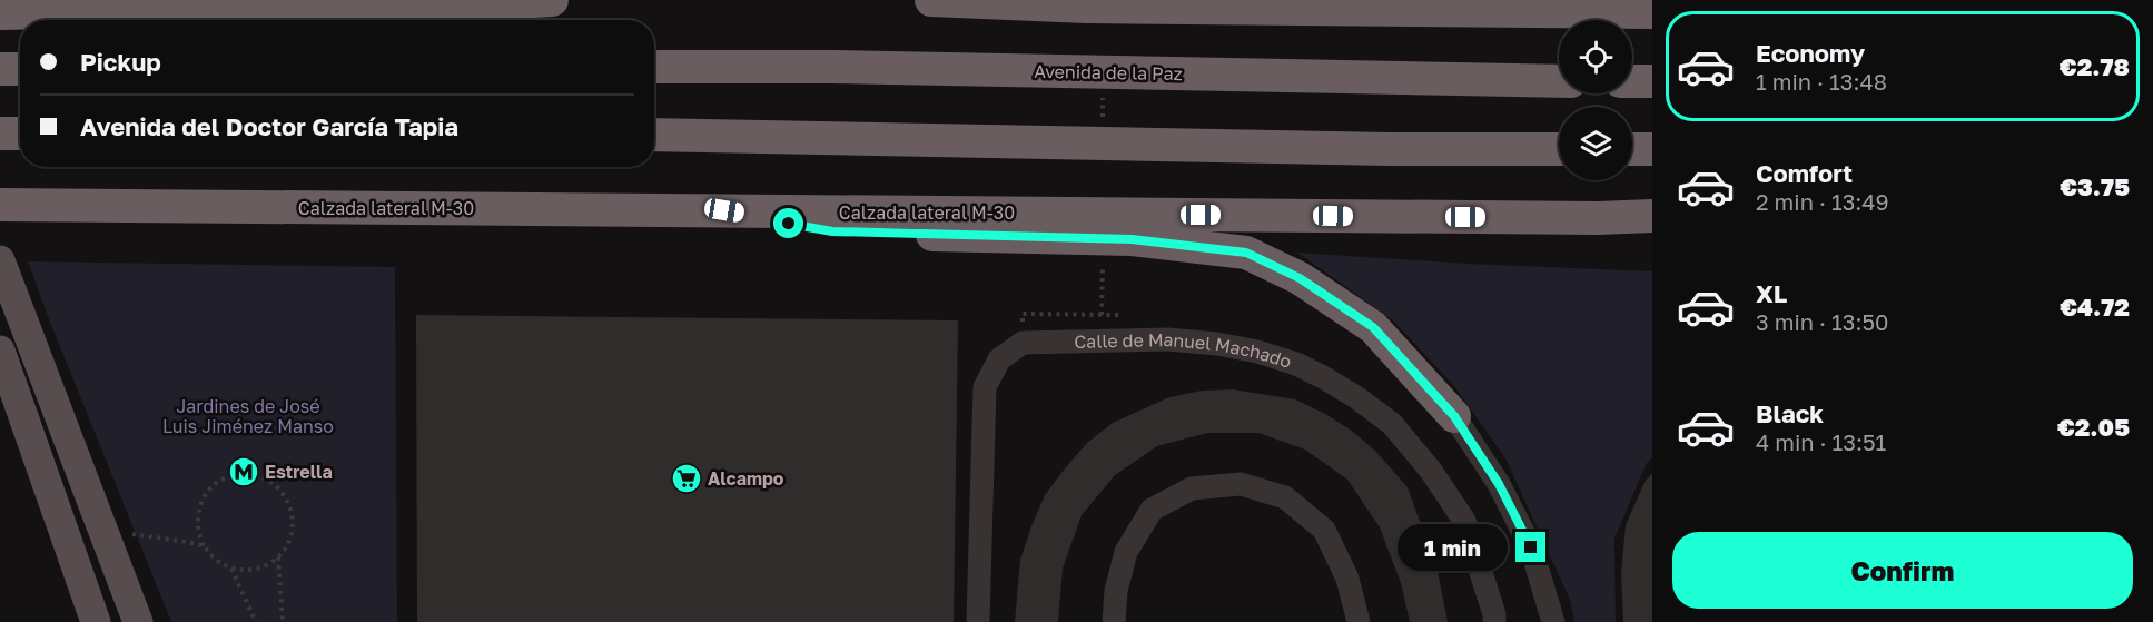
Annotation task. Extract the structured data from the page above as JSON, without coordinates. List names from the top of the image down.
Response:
{
  "streets": {
    "highway": ["Avenida de la Paz", "Calzada lateral M-30"],
    "street": ["Calle de Manuel Machado"]
  },
  "parks": ["Jardines de José Luis Jiménez Manso"],
  "places": {
    "metro station": ["Estrella"],
    "supermarket": ["Alcampo"]
  },
  "page": {
    "list": [
      {
        "name": "Economy",
        "note": "1 min · 13:48",
        "value": "€2.78"
      },
      {
        "name": "Comfort",
        "note": "2 min · 13:49",
        "value": "€3.75"
      },
      {
        "name": "XL",
        "note": "3 min · 13:50",
        "value": "€4.72"
      },
      {
        "name": "Black",
        "note": "4 min · 13:51",
        "value": "€2.05"
      }
    ],
    "banner": ["Pickup", "Avenida del Doctor García Tapia"],
    "buttons": "Confirm",
    "bubble": "1 min"
  }
}
